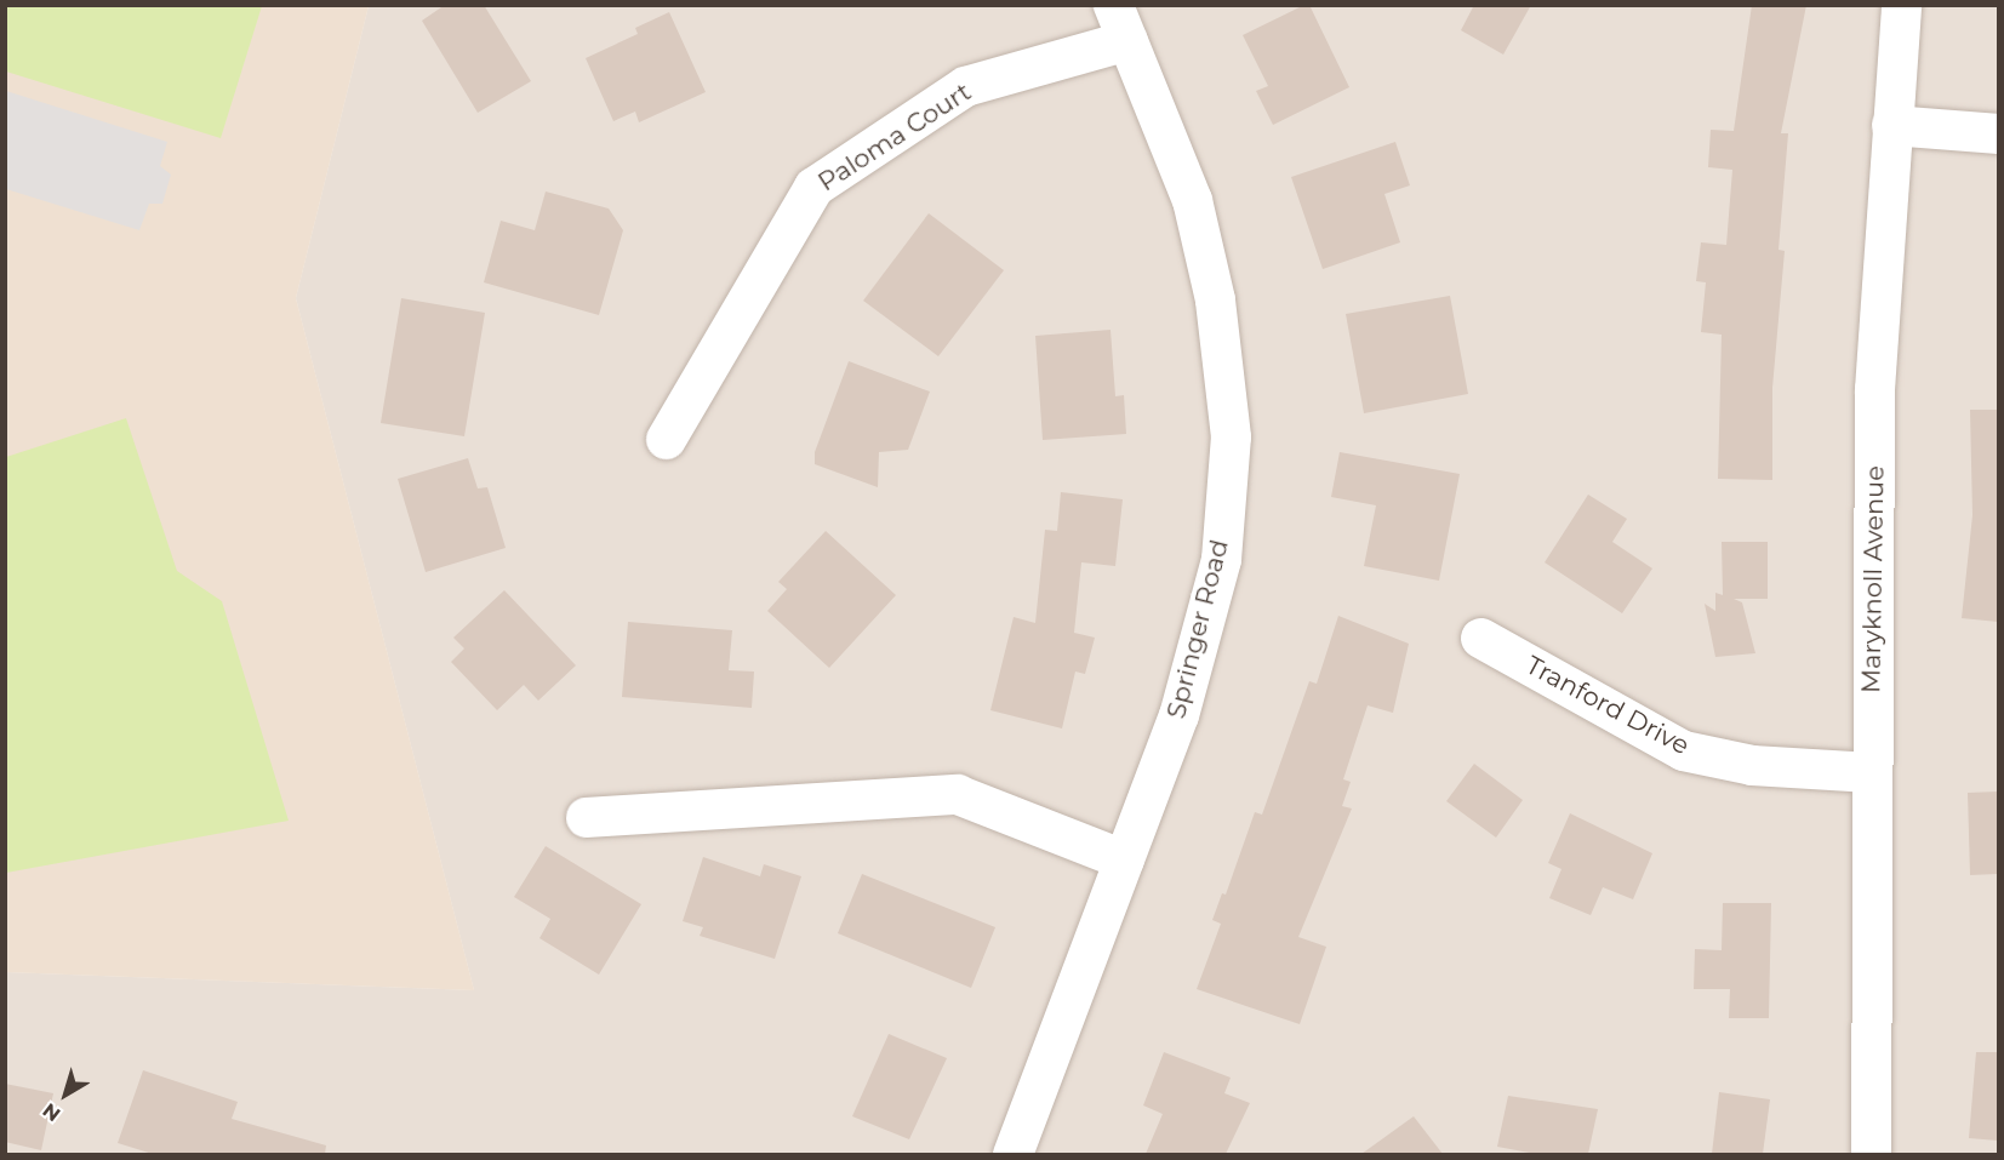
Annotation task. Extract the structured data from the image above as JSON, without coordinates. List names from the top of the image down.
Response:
{
  "streets": {
    "street": [
      "Paloma Court",
      "Maryknoll Avenue",
      "Springer Road",
      "Tranford Drive"
    ]
  },
  "crossings": [
    ["Paloma Court", "Springer Road"],
    ["Maryknoll Avenue", "Tranford Drive"]
  ],
  "north": "bottom left"
}
